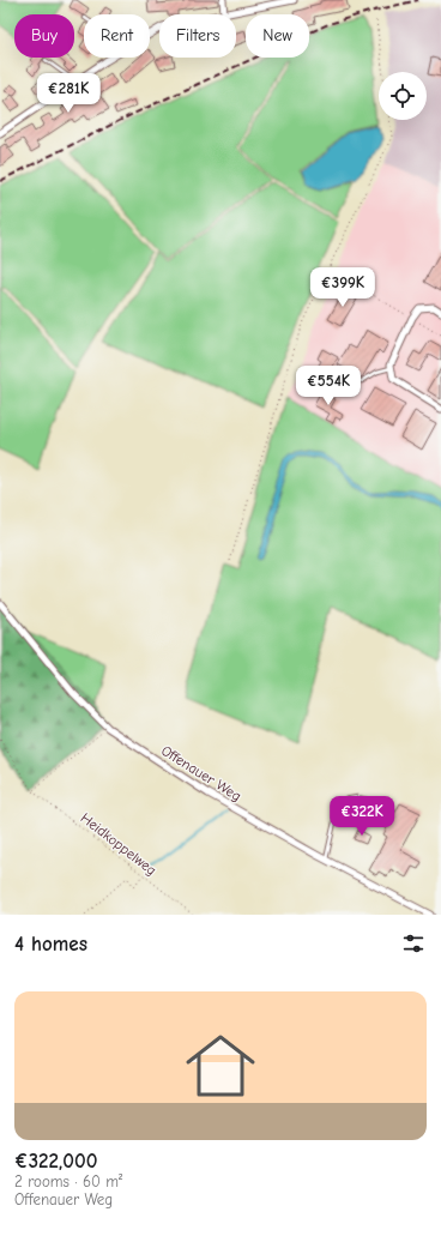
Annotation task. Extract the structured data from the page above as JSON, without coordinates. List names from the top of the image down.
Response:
{
  "streets": {
    "street": ["Offenauer Weg"],
    "path": ["Heidkoppelweg"]
  },
  "page": {
    "chip": [
      "Buy",
      "Rent",
      "Filters",
      "New"
    ],
    "price": [
      "€281K",
      "€399K",
      "€554K",
      "€322K"
    ],
    "heading": "4 homes",
    "list": [
      {
        "name": "€322,000",
        "note": "2 rooms · 60 m² · Offenauer Weg"
      }
    ]
  }
}
